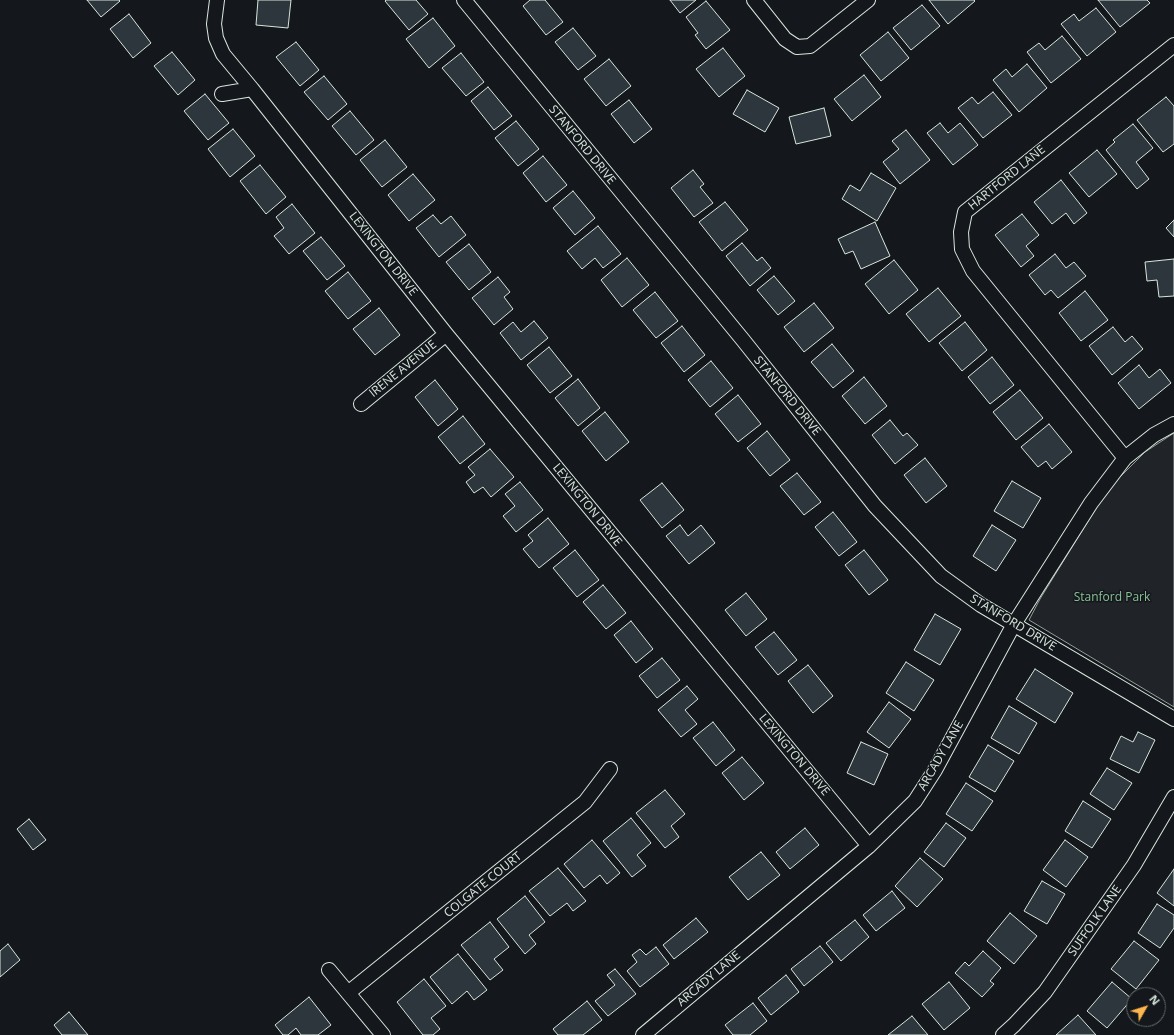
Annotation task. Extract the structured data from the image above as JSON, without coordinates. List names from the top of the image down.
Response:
{
  "streets": {
    "street": [
      "STANFORD DRIVE",
      "HARTFORD LANE",
      "LEXINGTON DRIVE",
      "IRENE AVENUE",
      "ARCADY LANE",
      "COLGATE COURT",
      "SUFFOLK LANE"
    ]
  },
  "crossings": [
    ["STANFORD DRIVE", "ARCADY LANE"],
    ["HARTFORD LANE", "ARCADY LANE"],
    ["LEXINGTON DRIVE", "IRENE AVENUE"],
    ["LEXINGTON DRIVE", "ARCADY LANE"]
  ],
  "parks": ["Stanford Park"],
  "north": "top right"
}
